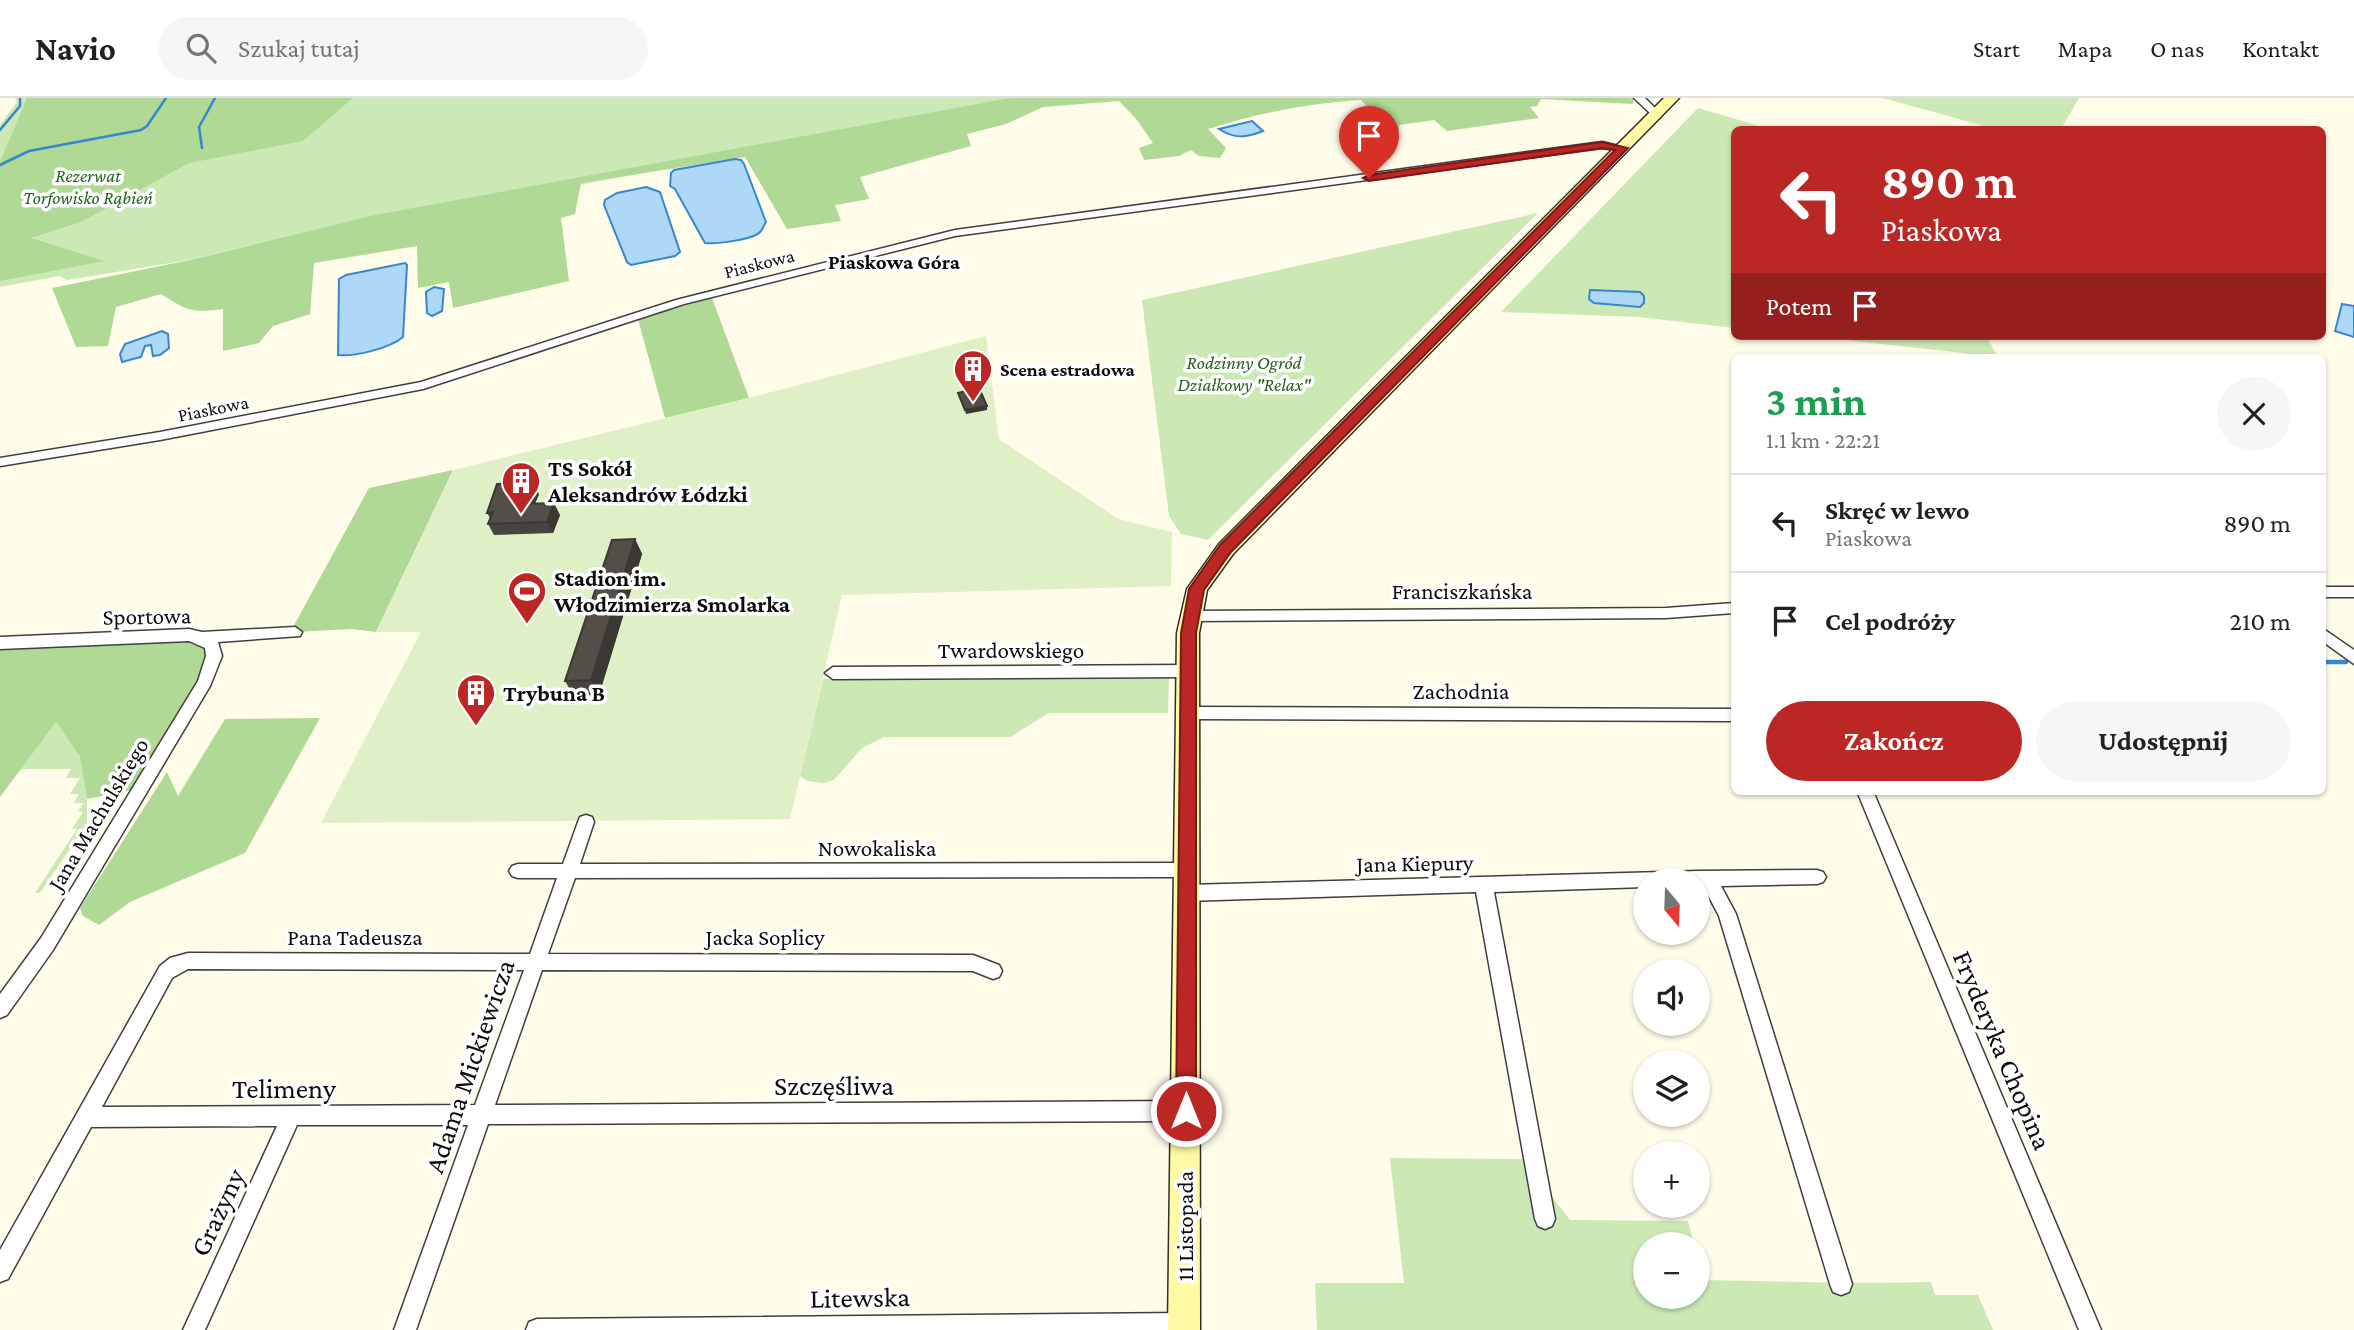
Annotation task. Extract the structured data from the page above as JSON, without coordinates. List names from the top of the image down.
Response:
{
  "streets": {
    "street": [
      "Piaskowa",
      "Franciszkańska",
      "Sportowa",
      "Twardowskiego",
      "Zachodnia",
      "Jana Machulskiego",
      "Nowokaliska",
      "Jana Kiepury",
      "Pana Tadeusza",
      "Jacka Soplicy",
      "Fryderyka Chopina",
      "Adama Mickiewicza",
      "Szczęśliwa",
      "Telimeny",
      "Grażyny",
      "11 Listopada",
      "Litewska"
    ]
  },
  "crossings": [
    ["Piaskowa", "11 Listopada"],
    ["Franciszkańska", "11 Listopada"],
    ["Sportowa", "Jana Machulskiego"],
    ["Twardowskiego", "11 Listopada"],
    ["Zachodnia", "11 Listopada"],
    ["Nowokaliska", "Adama Mickiewicza"],
    ["Nowokaliska", "11 Listopada"],
    ["Jana Kiepury", "11 Listopada"],
    ["Pana Tadeusza", "Jacka Soplicy"],
    ["Pana Tadeusza", "Adama Mickiewicza"],
    ["Pana Tadeusza", "Telimeny"],
    ["Jacka Soplicy", "Adama Mickiewicza"],
    ["Adama Mickiewicza", "Szczęśliwa"],
    ["Adama Mickiewicza", "Telimeny"],
    ["Szczęśliwa", "Telimeny"],
    ["Szczęśliwa", "11 Listopada"],
    ["Telimeny", "Grażyny"],
    ["11 Listopada", "Litewska"]
  ],
  "districts": ["Piaskowa Góra"],
  "parks": ["Rezerwat Torfowisko Rąbień", "Rodzinny Ogród Działkowy \"Relax\""],
  "places": {
    "building": ["Scena estradowa", "TS Sokół Aleksandrów Łódzki", "Trybuna B"],
    "sports": ["Stadion im. Włodzimierza Smolarka"]
  },
  "north": "bottom",
  "page": {
    "header": "Navio",
    "search": "Szukaj tutaj",
    "nav": [
      "Start",
      "Mapa",
      "O nas",
      "Kontakt"
    ],
    "turn": ["890 m", "Piaskowa"],
    "then": "Potem",
    "heading": ["3 min", "1.1 km · 22:21"],
    "list": [
      {
        "name": "Skręć w lewo",
        "note": "Piaskowa",
        "value": "890 m"
      },
      {
        "name": "Cel podróży",
        "value": "210 m"
      }
    ],
    "buttons": ["Zakończ", "Udostępnij"],
    "map_buttons": ["+", "−"]
  }
}
